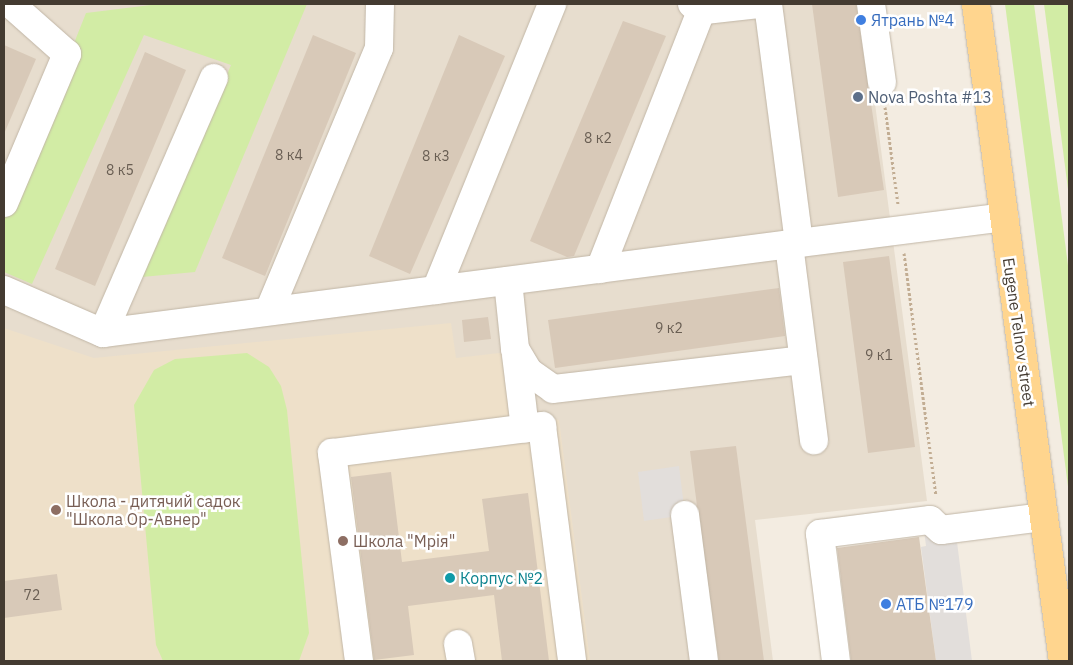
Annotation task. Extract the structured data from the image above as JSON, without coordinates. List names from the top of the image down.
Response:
{
  "streets": {
    "main road": ["Eugene Telnov street"]
  },
  "places": [
    "Ятрань №4",
    "Nova Poshta #13",
    "Школа - дитячий садок \"Школа Ор-Авнер\"",
    "Школа \"Мрія\"",
    "Корпус №2",
    "АТБ №179"
  ],
  "house_numbers": [
    "8 к2",
    "8 к4",
    "8 к3",
    "8 к5",
    "9 к2",
    "9 к1",
    "72"
  ]
}
